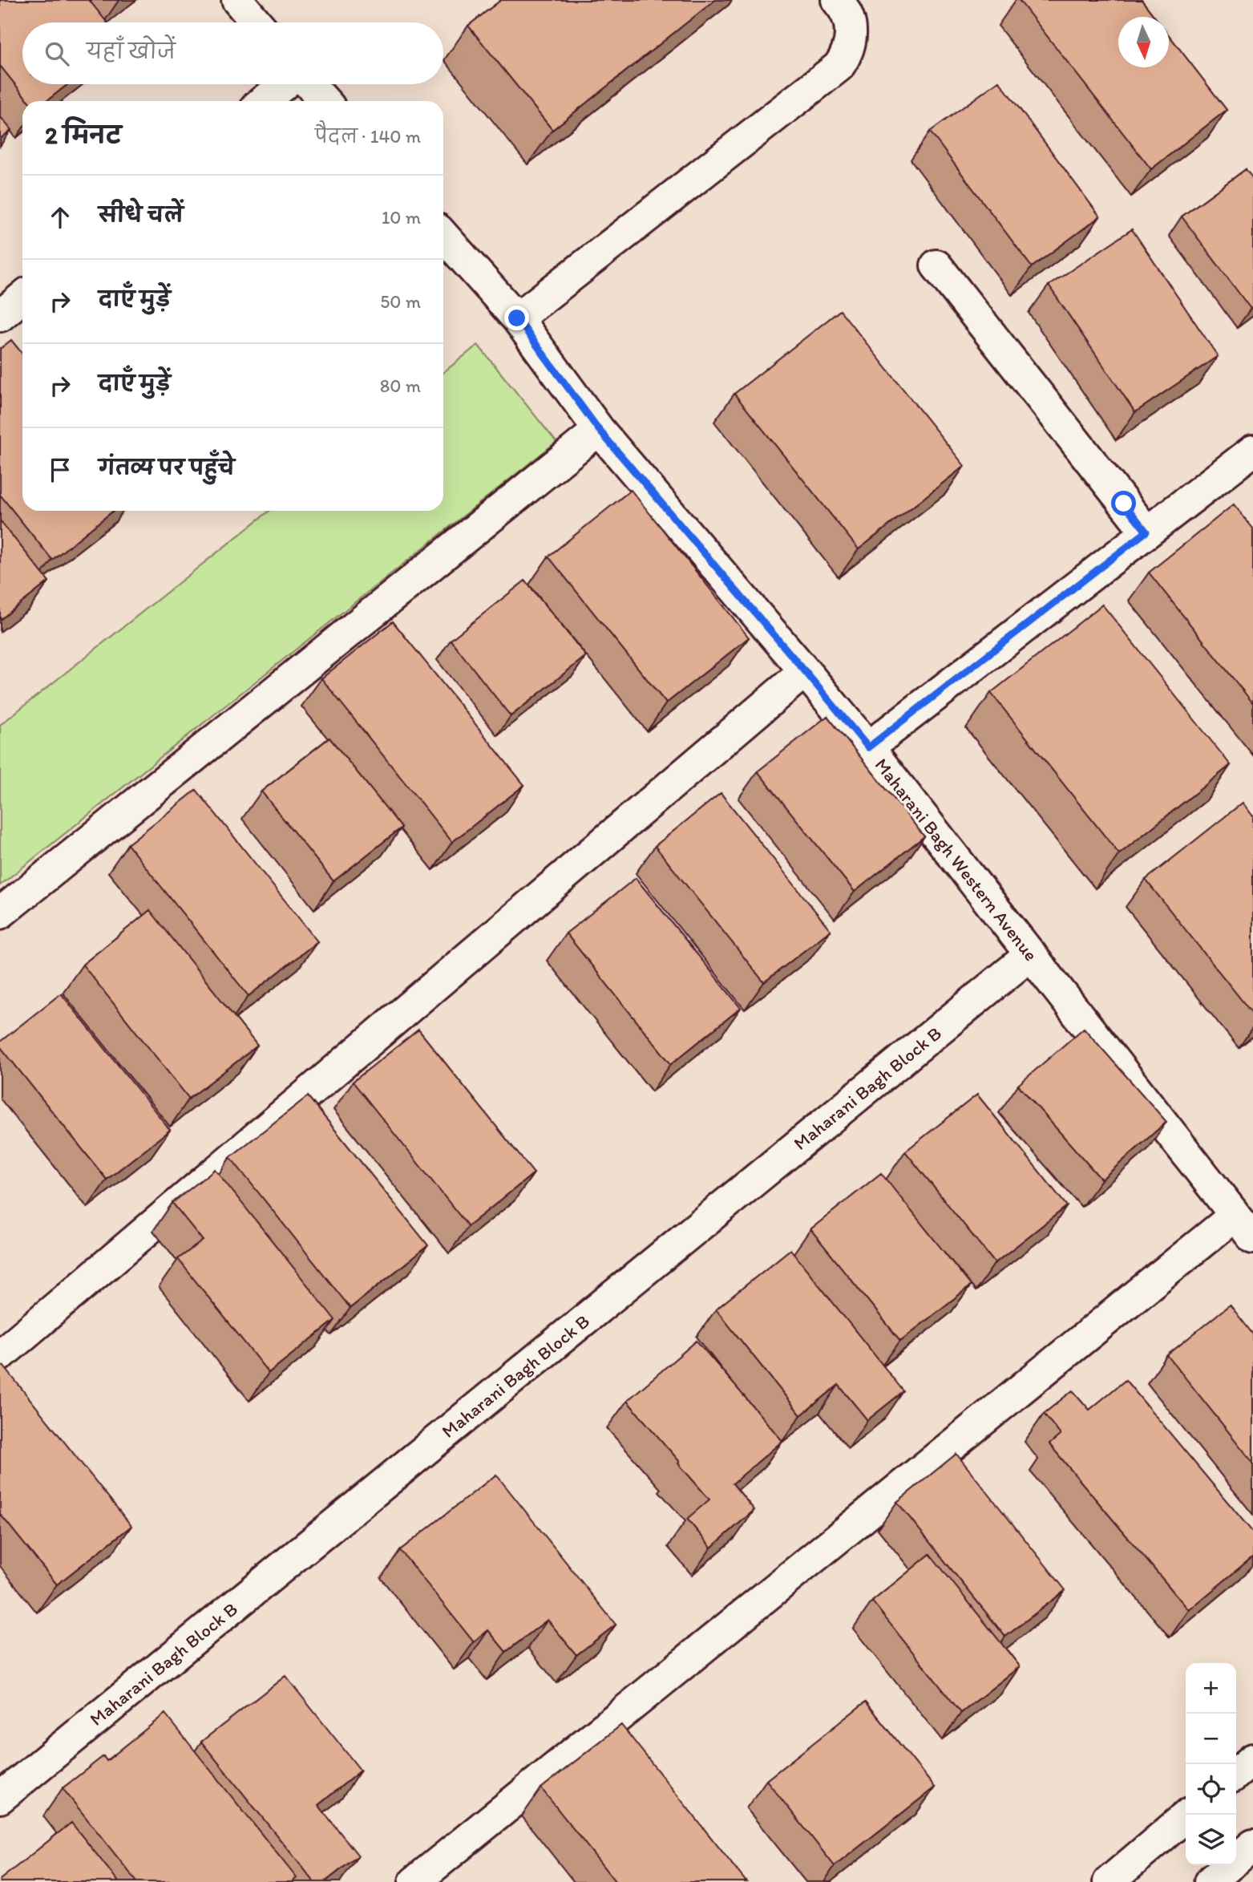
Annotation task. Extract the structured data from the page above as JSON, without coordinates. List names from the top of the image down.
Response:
{
  "streets": {
    "street": ["Maharani Bagh Western Avenue", "Maharani Bagh Block B"]
  },
  "crossings": [
    ["Maharani Bagh Western Avenue", "Maharani Bagh Block B"]
  ],
  "north": "bottom",
  "page": {
    "search": "यहाँ खोजें",
    "heading": ["2 मिनट", "पैदल · 140 m"],
    "list": [
      ["सीधे चलें", "10 m"],
      ["दाएँ मुड़ें", "50 m"],
      ["दाएँ मुड़ें", "80 m"],
      "गंतव्य पर पहुँचे"
    ],
    "map_buttons": ["+", "−"]
  }
}
